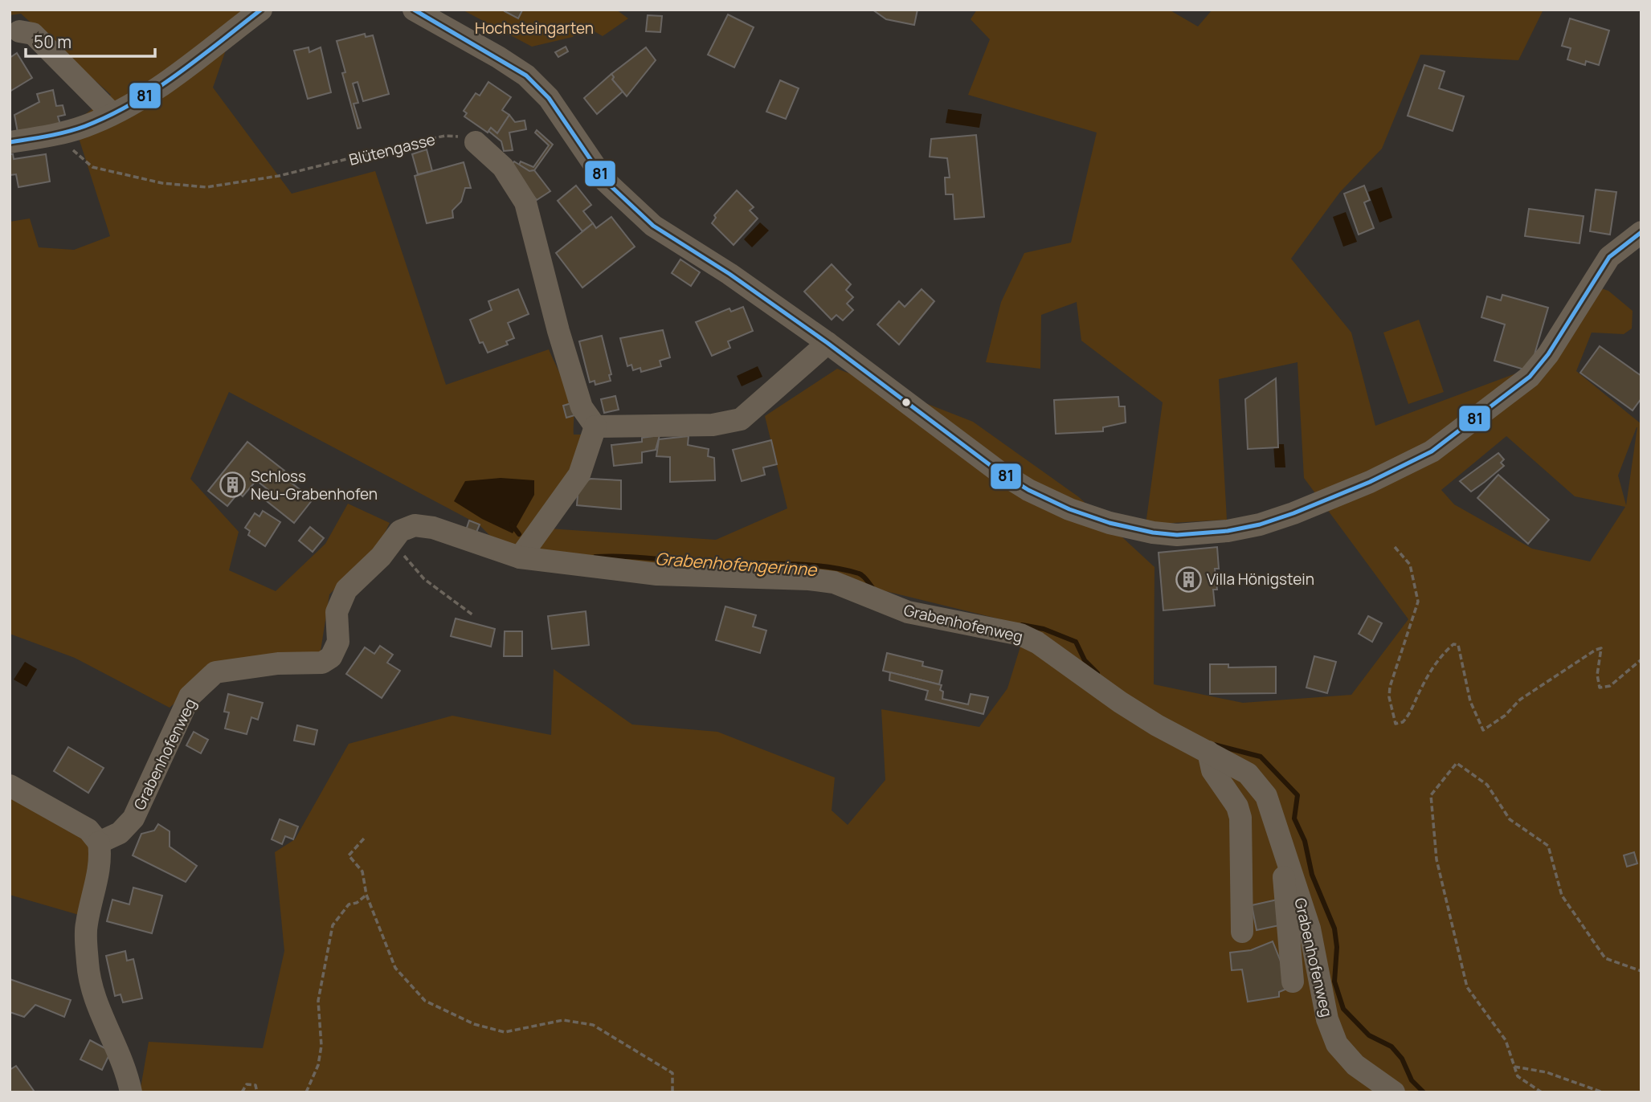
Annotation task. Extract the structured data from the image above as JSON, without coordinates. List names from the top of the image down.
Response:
{
  "streets": {
    "street": ["Grabenhofenweg"],
    "path": ["Blütengasse"]
  },
  "water": ["Grabenhofengerinne"],
  "parks": ["Hochsteingarten"],
  "places": {
    "building": ["Schloss Neu-Grabenhofen", "Villa Hönigstein"]
  },
  "lines": ["transit line 81"],
  "scale_bar": "50 m"
}
